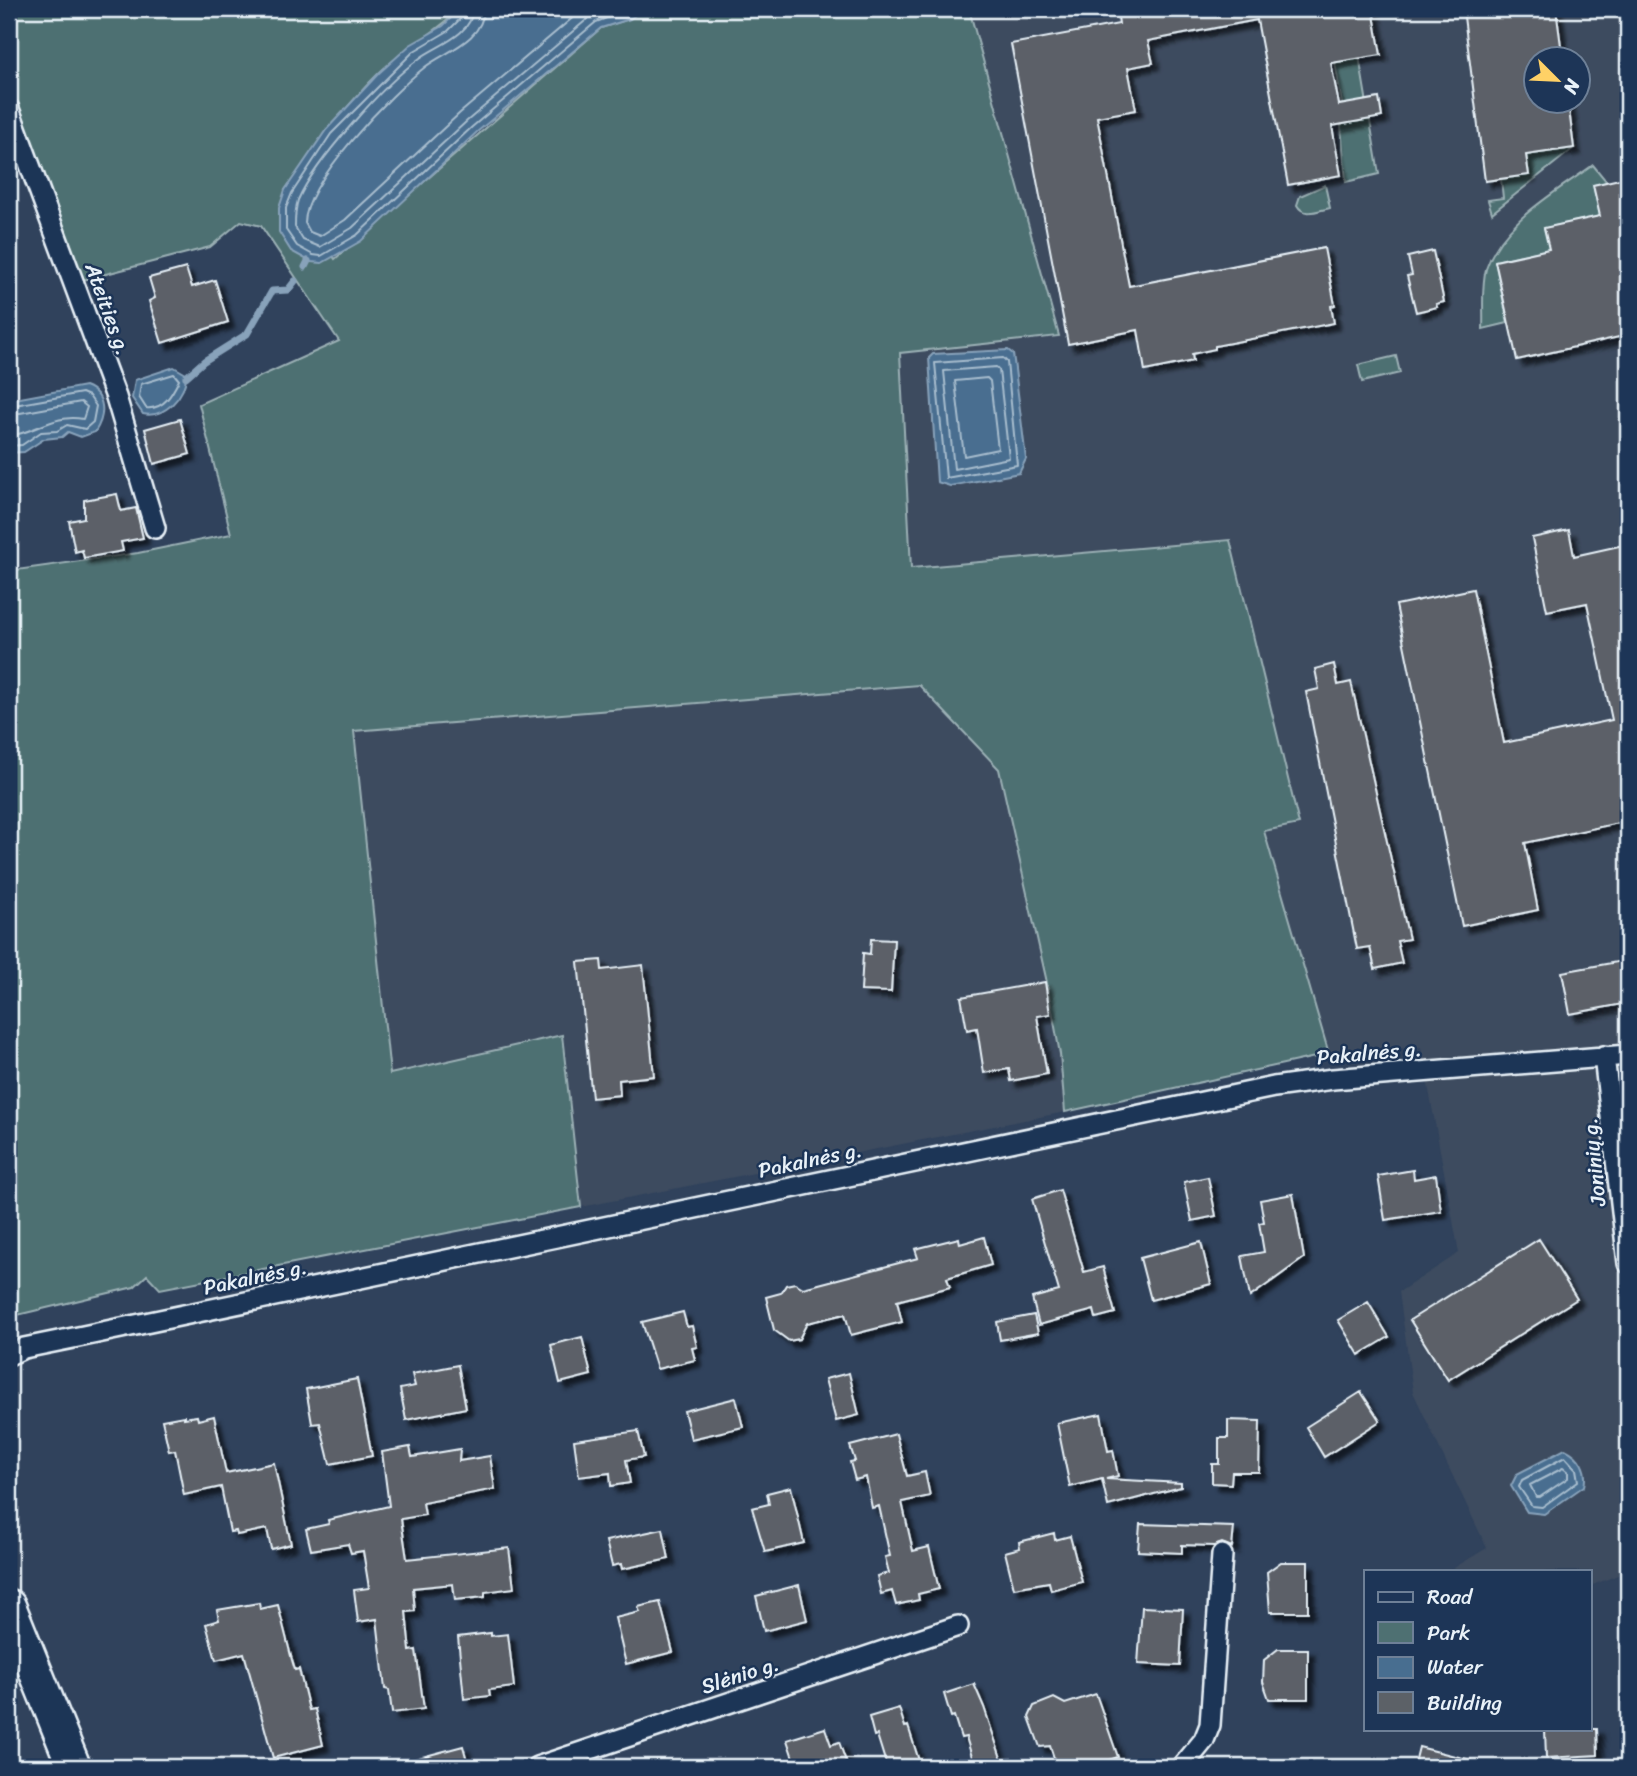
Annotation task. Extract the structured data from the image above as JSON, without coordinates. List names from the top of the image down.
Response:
{
  "streets": {
    "street": [
      "Ateities g.",
      "Pakalnės g.",
      "Joninių g.",
      "Slėnio g."
    ]
  },
  "crossings": [
    ["Pakalnės g.", "Joninių g."]
  ],
  "legend": [
    "Road",
    "Park",
    "Water",
    "Building"
  ],
  "north": "bottom right"
}
